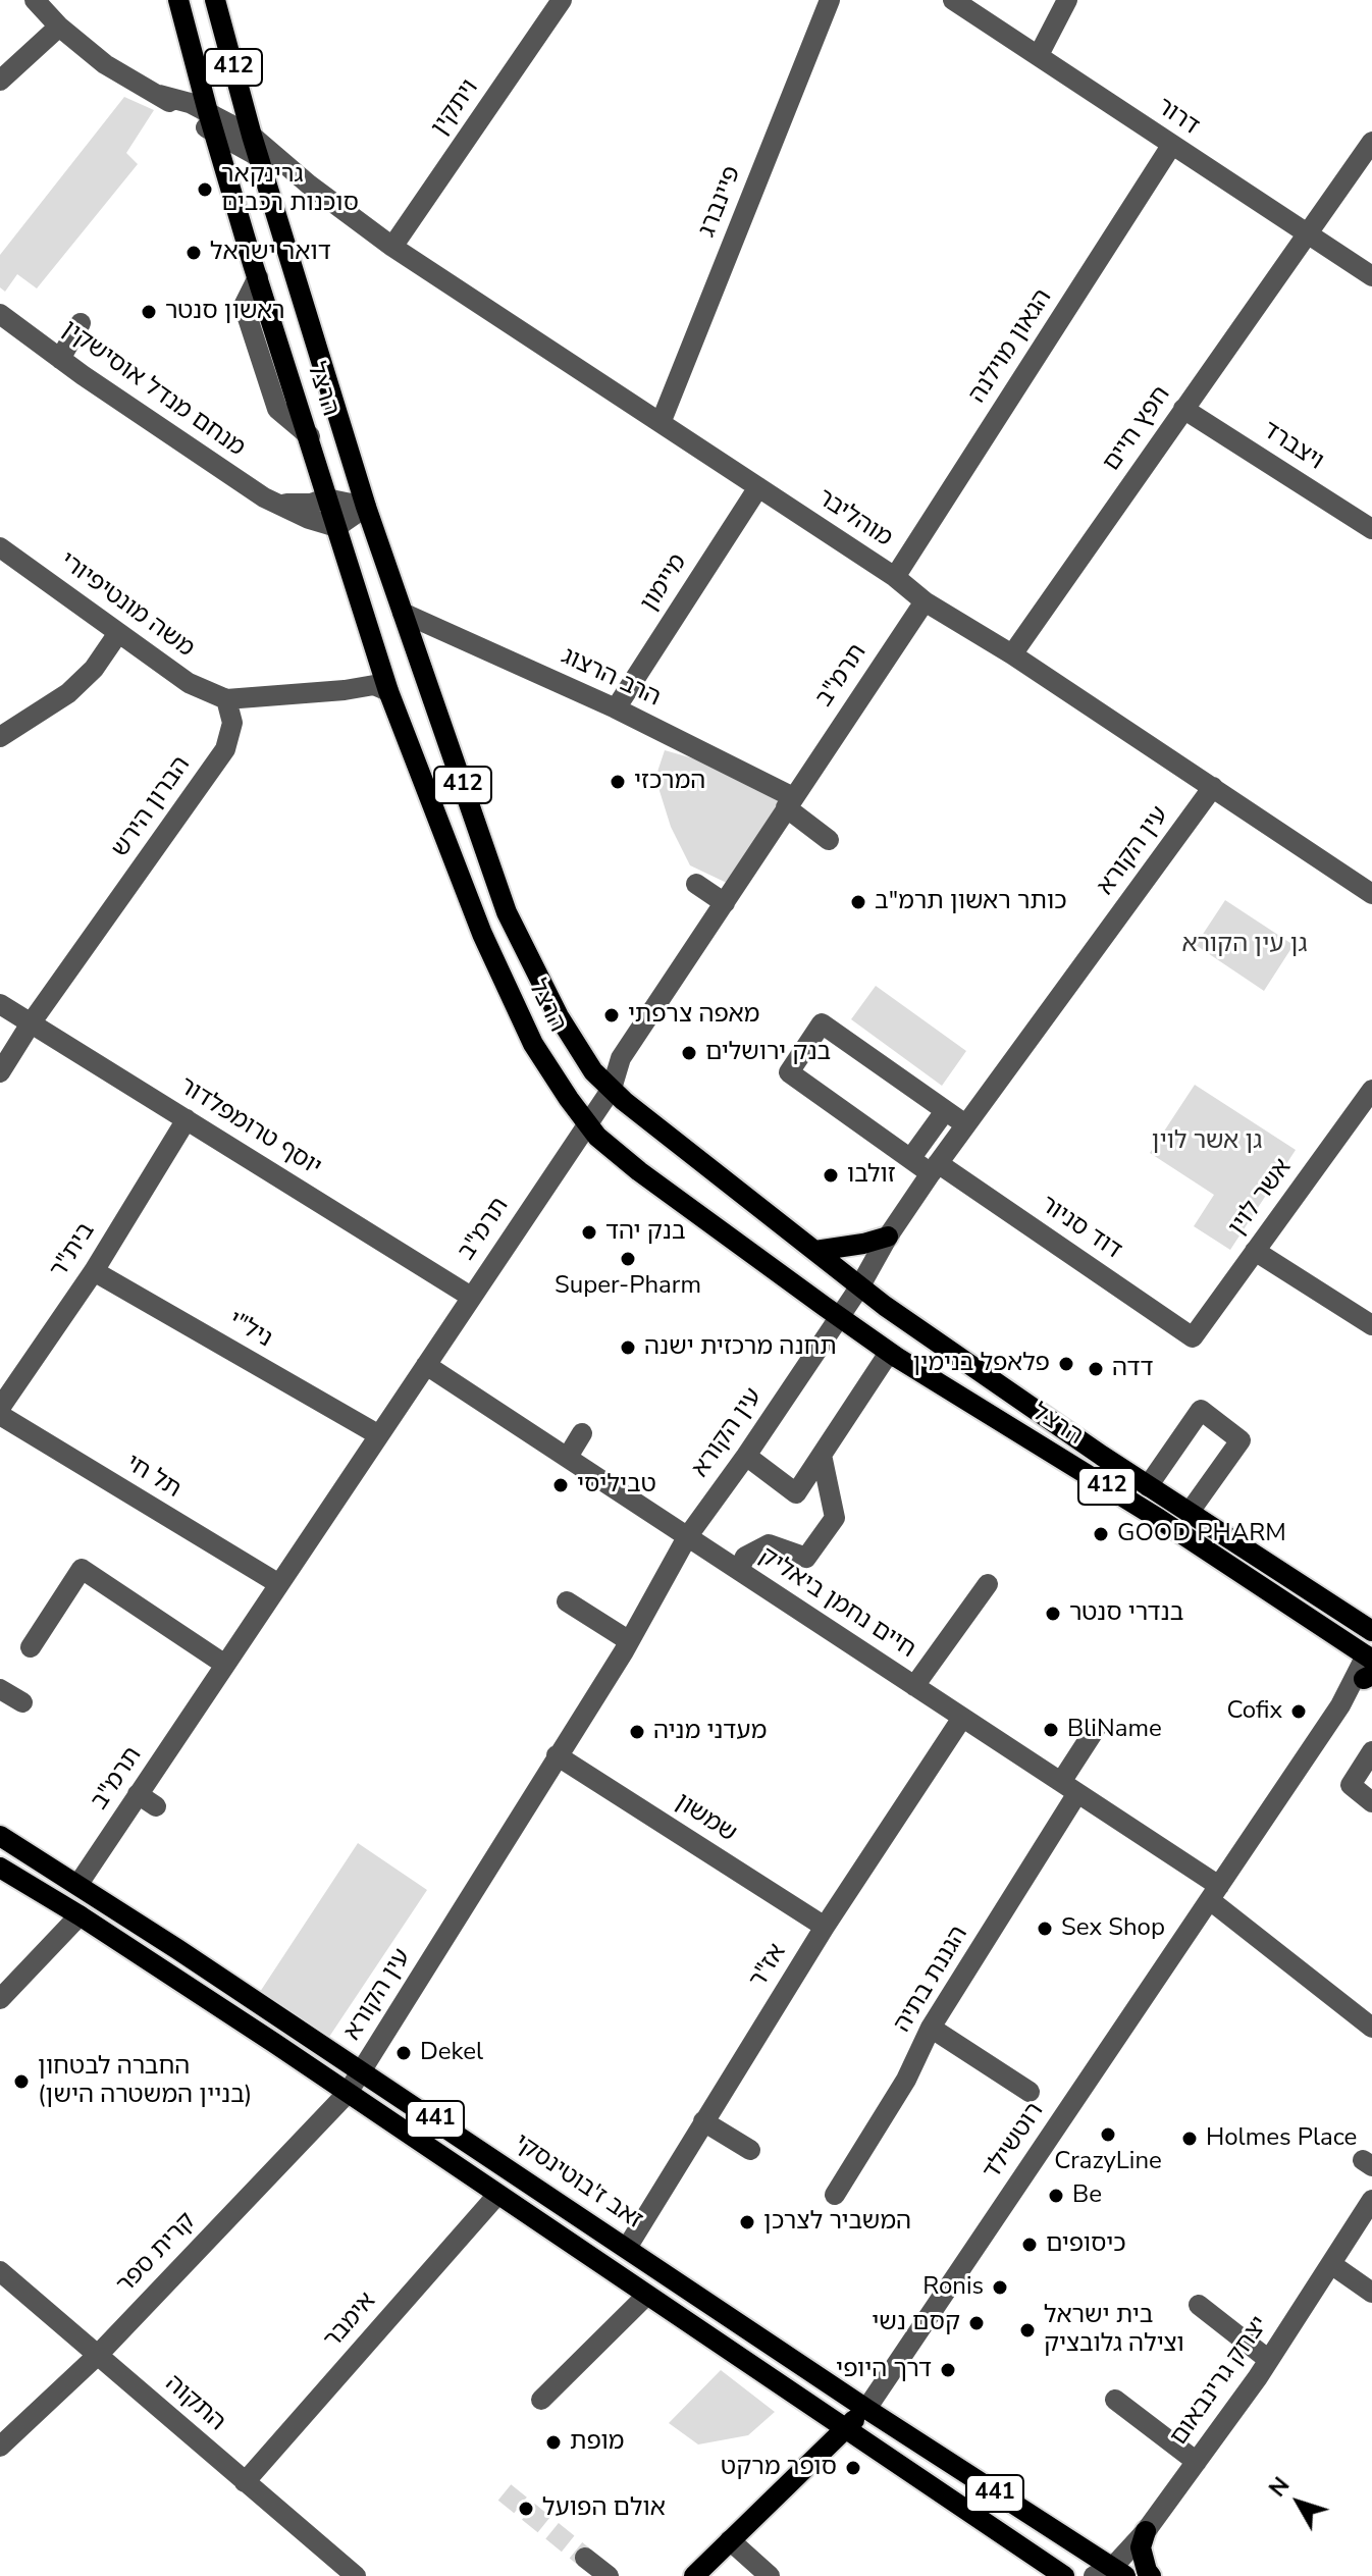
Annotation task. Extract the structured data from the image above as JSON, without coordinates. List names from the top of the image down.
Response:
{
  "streets": {
    "main road": [
      "412",
      "הרצל",
      "441",
      "רוטשילד",
      "זאב ז'בוטינסקי"
    ],
    "street": [
      "ויתקין",
      "דרור",
      "פיינברג",
      "הגאון מוילנה",
      "מנחם מנדל אוסישקין",
      "חפץ חיים",
      "ויצברד",
      "מוהליבר",
      "מיימון",
      "משה מונטיפיורי",
      "תרמ\"ב",
      "הרב הרצוג",
      "הברון הירש",
      "עין הקורא",
      "יוסף טרומפלדור",
      "אשר לוין",
      "דוד סניור",
      "בית\"ר",
      "ניל\"י",
      "תל חי",
      "חיים נחמן ביאליק",
      "שמשון",
      "אז\"ר",
      "הגננת בתיה",
      "קרית ספר",
      "אימבר",
      "יצחק גרינבאום",
      "התקוה"
    ]
  },
  "crossings": [
    ["ויתקין", "מוהליבר"],
    ["דרור", "הגאון מוילנה"],
    ["דרור", "חפץ חיים"],
    ["פיינברג", "מוהליבר"],
    ["הגאון מוילנה", "מוהליבר"],
    ["מנחם מנדל אוסישקין", "הרצל"],
    ["הרצל", "מוהליבר"],
    ["הרצל", "תרמ\"ב"],
    ["הרצל", "הרב הרצוג"],
    ["הרצל", "עין הקורא"],
    ["הרצל", "רוטשילד"],
    ["חפץ חיים", "ויצברד"],
    ["חפץ חיים", "מוהליבר"],
    ["מוהליבר", "מיימון"],
    ["מוהליבר", "תרמ\"ב"],
    ["מוהליבר", "עין הקורא"],
    ["מיימון", "הרב הרצוג"],
    ["משה מונטיפיורי", "הברון הירש"],
    ["תרמ\"ב", "הרב הרצוג"],
    ["תרמ\"ב", "יוסף טרומפלדור"],
    ["תרמ\"ב", "ניל\"י"],
    ["תרמ\"ב", "תל חי"],
    ["תרמ\"ב", "חיים נחמן ביאליק"],
    ["תרמ\"ב", "זאב ז'בוטינסקי"],
    ["הברון הירש", "יוסף טרומפלדור"],
    ["עין הקורא", "דוד סניור"],
    ["עין הקורא", "חיים נחמן ביאליק"],
    ["עין הקורא", "שמשון"],
    ["עין הקורא", "441"],
    ["עין הקורא", "זאב ז'בוטינסקי"],
    ["עין הקורא", "קרית ספר"],
    ["יוסף טרומפלדור", "בית\"ר"],
    ["אשר לוין", "דוד סניור"],
    ["בית\"ר", "ניל\"י"],
    ["חיים נחמן ביאליק", "אז\"ר"],
    ["חיים נחמן ביאליק", "הגננת בתיה"],
    ["חיים נחמן ביאליק", "רוטשילד"],
    ["שמשון", "אז\"ר"],
    ["אז\"ר", "זאב ז'בוטינסקי"],
    ["441", "רוטשילד"],
    ["441", "קרית ספר"],
    ["441", "אימבר"],
    ["רוטשילד", "זאב ז'בוטינסקי"],
    ["זאב ז'בוטינסקי", "יצחק גרינבאום"],
    ["קרית ספר", "התקוה"],
    ["אימבר", "התקוה"]
  ],
  "parks": ["גן עין הקורא", "גן אשר לוין"],
  "places": [
    "גרינקאר סוכנות רכבים",
    "דואר ישראל",
    "ראשון סנטר",
    "המרכזי",
    "כותר ראשון תרמ\"ב",
    "מאפה צרפתי",
    "בנק ירושלים",
    "זולבו",
    "בנק יהד",
    "Super-Pharm",
    "תחנה מרכזית ישנה",
    "פלאפל בנימין",
    "דדה",
    "טביליסי",
    "GOOD PHARM",
    "בנדרי סנטר",
    "Cofix",
    "BliName",
    "מעדני מניה",
    "Sex Shop",
    "Dekel",
    "החברה לבטחון (בניין המשטרה הישן)",
    "CrazyLine",
    "Holmes Place",
    "Be",
    "המשביר לצרכן",
    "כיסופים",
    "Ronis",
    "קסם נשי",
    "בית ישראל וצילה גלובציק",
    "דרך היופי",
    "מופת",
    "סופר מרקט",
    "אולם הפועל"
  ],
  "north": "top left"
}
